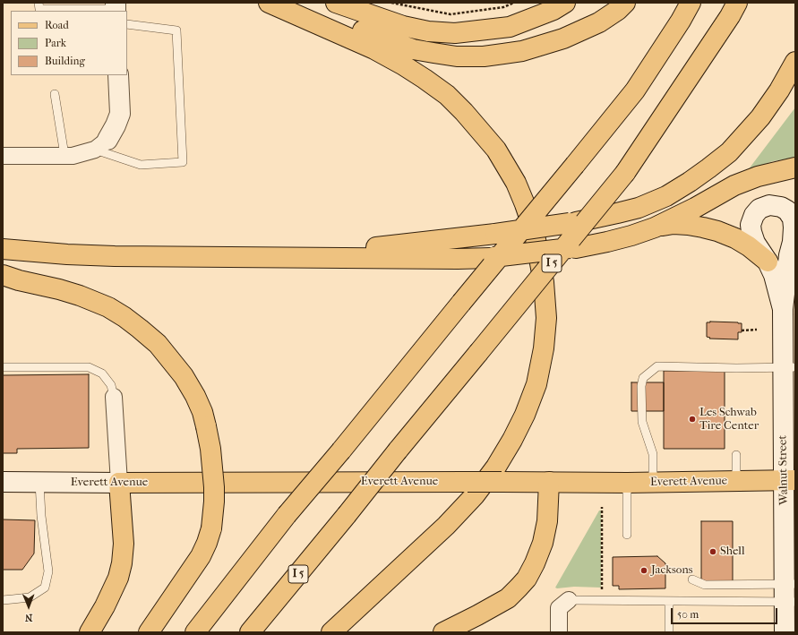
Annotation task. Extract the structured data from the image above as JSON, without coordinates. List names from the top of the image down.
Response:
{
  "streets": {
    "main road": ["I 5", "Walnut Street", "Everett Avenue"]
  },
  "crossings": [
    ["Walnut Street", "Everett Avenue"]
  ],
  "places": ["Les Schwab Tire Center", "Shell", "Jacksons"],
  "legend": ["Road", "Park", "Building"],
  "scale_bar": "50 m",
  "north": "bottom"
}
